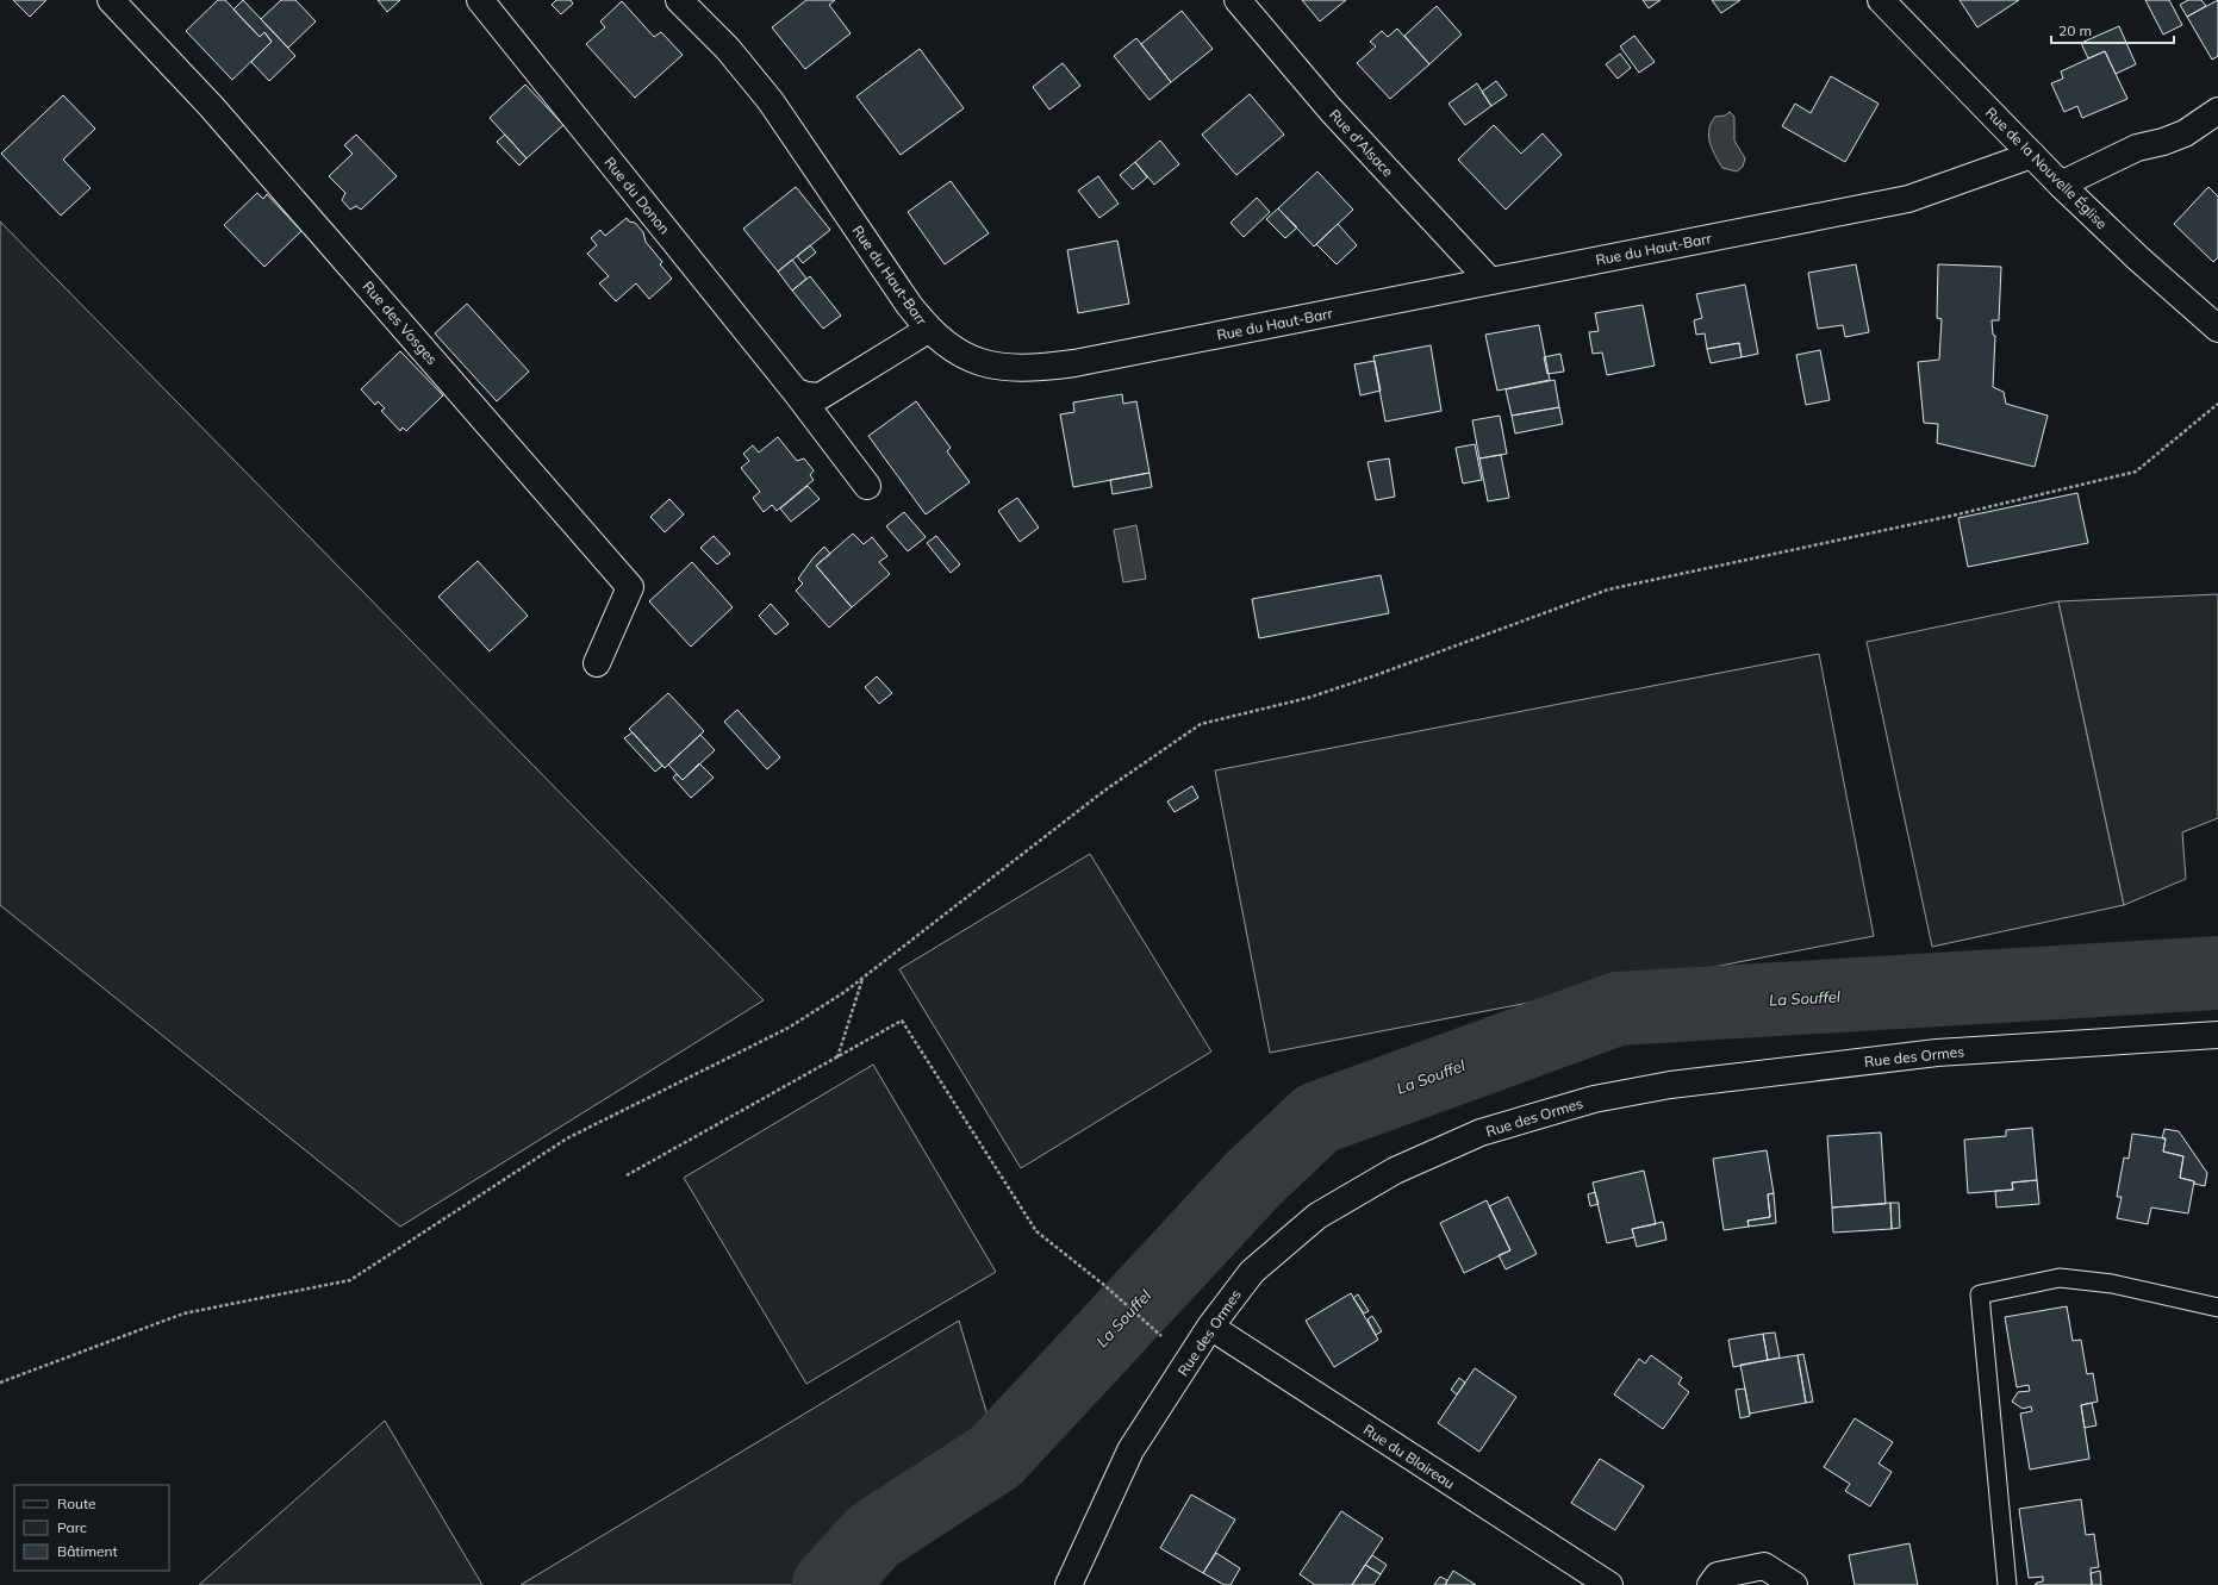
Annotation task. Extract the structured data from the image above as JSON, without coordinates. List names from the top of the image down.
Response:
{
  "streets": {
    "street": [
      "Rue d'Alsace",
      "Rue de la Nouvelle Église",
      "Rue du Donon",
      "Rue du Haut-Barr",
      "Rue des Vosges",
      "Rue des Ormes",
      "Rue du Blaireau"
    ]
  },
  "crossings": [
    ["Rue d'Alsace", "Rue du Haut-Barr"],
    ["Rue de la Nouvelle Église", "Rue du Haut-Barr"],
    ["Rue des Ormes", "Rue du Blaireau"]
  ],
  "water": ["La Souffel"],
  "legend": ["Route", "Parc", "Bâtiment"],
  "scale_bar": "20 m"
}
